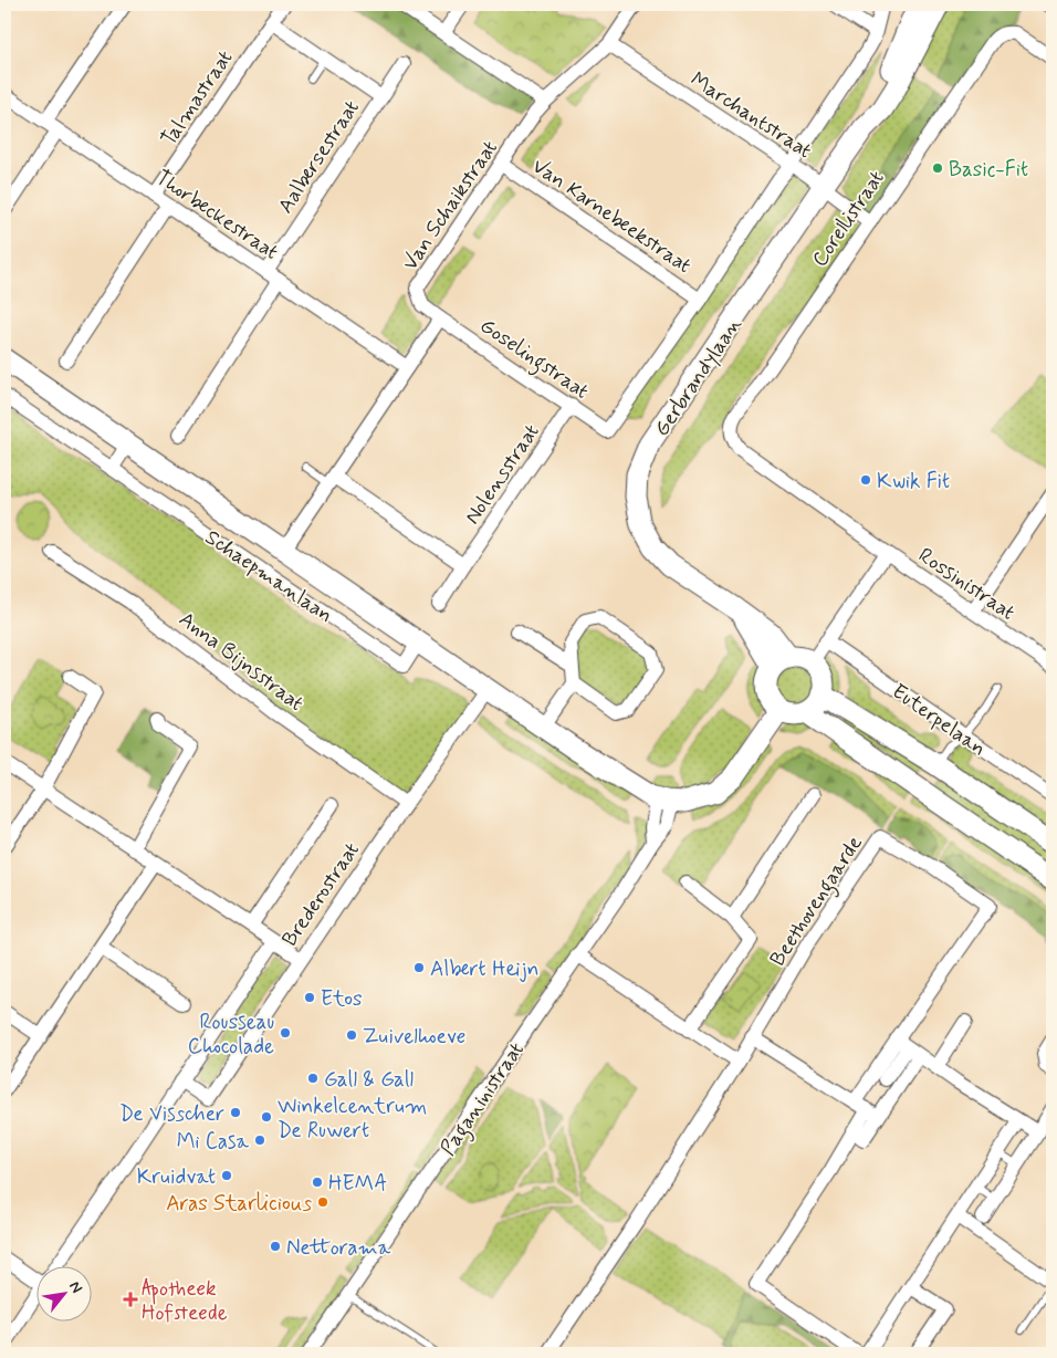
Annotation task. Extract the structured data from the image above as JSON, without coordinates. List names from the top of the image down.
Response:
{
  "streets": {
    "street": [
      "Talmastraat",
      "Marchantstraat",
      "Aalbersestraat",
      "Van Schaikstraat",
      "Thorbeckestraat",
      "Van Karnebeekstraat",
      "Corellistraat",
      "Goselingstraat",
      "Gerbrandylaan",
      "Nolensstraat",
      "Schaepmanlaan",
      "Rossinistraat",
      "Anna Bijnsstraat",
      "Euterpelaan",
      "Brederostraat",
      "Beethovengaarde",
      "Paganinistraat"
    ]
  },
  "crossings": [
    ["Talmastraat", "Thorbeckestraat"],
    ["Marchantstraat", "Van Schaikstraat"],
    ["Marchantstraat", "Corellistraat"],
    ["Marchantstraat", "Gerbrandylaan"],
    ["Aalbersestraat", "Thorbeckestraat"],
    ["Van Schaikstraat", "Van Karnebeekstraat"],
    ["Van Schaikstraat", "Goselingstraat"],
    ["Van Karnebeekstraat", "Gerbrandylaan"],
    ["Corellistraat", "Rossinistraat"],
    ["Goselingstraat", "Gerbrandylaan"],
    ["Goselingstraat", "Nolensstraat"],
    ["Gerbrandylaan", "Rossinistraat"],
    ["Gerbrandylaan", "Euterpelaan"],
    ["Schaepmanlaan", "Brederostraat"],
    ["Schaepmanlaan", "Paganinistraat"],
    ["Rossinistraat", "Euterpelaan"],
    ["Anna Bijnsstraat", "Brederostraat"]
  ],
  "places": {
    "other": [
      "Basic-Fit",
      "Kwik Fit",
      "Albert Heijn",
      "Etos",
      "Rousseau Chocolade",
      "Zuivelhoeve",
      "Gall & Gall",
      "De Visscher",
      "Winkelcentrum De Ruwert",
      "Mi Casa",
      "Kruidvat",
      "HEMA",
      "Aras Starlicious",
      "Nettorama"
    ],
    "health": ["Apotheek Hofsteede"]
  },
  "north": "top right"
}
